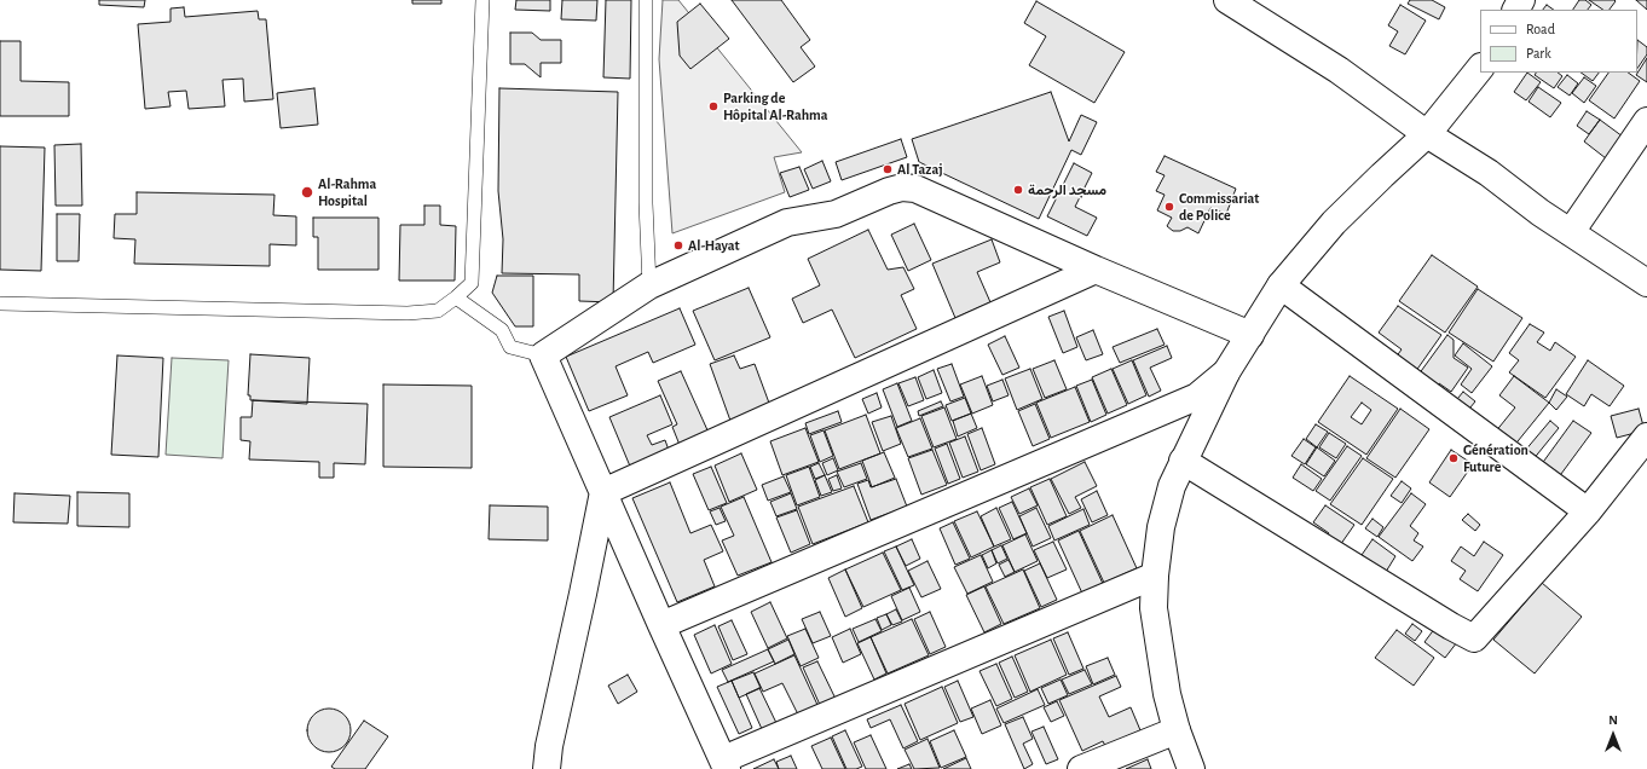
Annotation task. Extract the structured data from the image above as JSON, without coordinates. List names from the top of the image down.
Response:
{
  "places": [
    "Parking de Hôpital Al-Rahma",
    "Al Tazaj",
    "مسجد الرحمة",
    "Al-Rahma Hospital",
    "Commissariat de Police",
    "Al-Hayat",
    "Génération Future"
  ],
  "legend": ["Road", "Park"],
  "north": "top"
}
